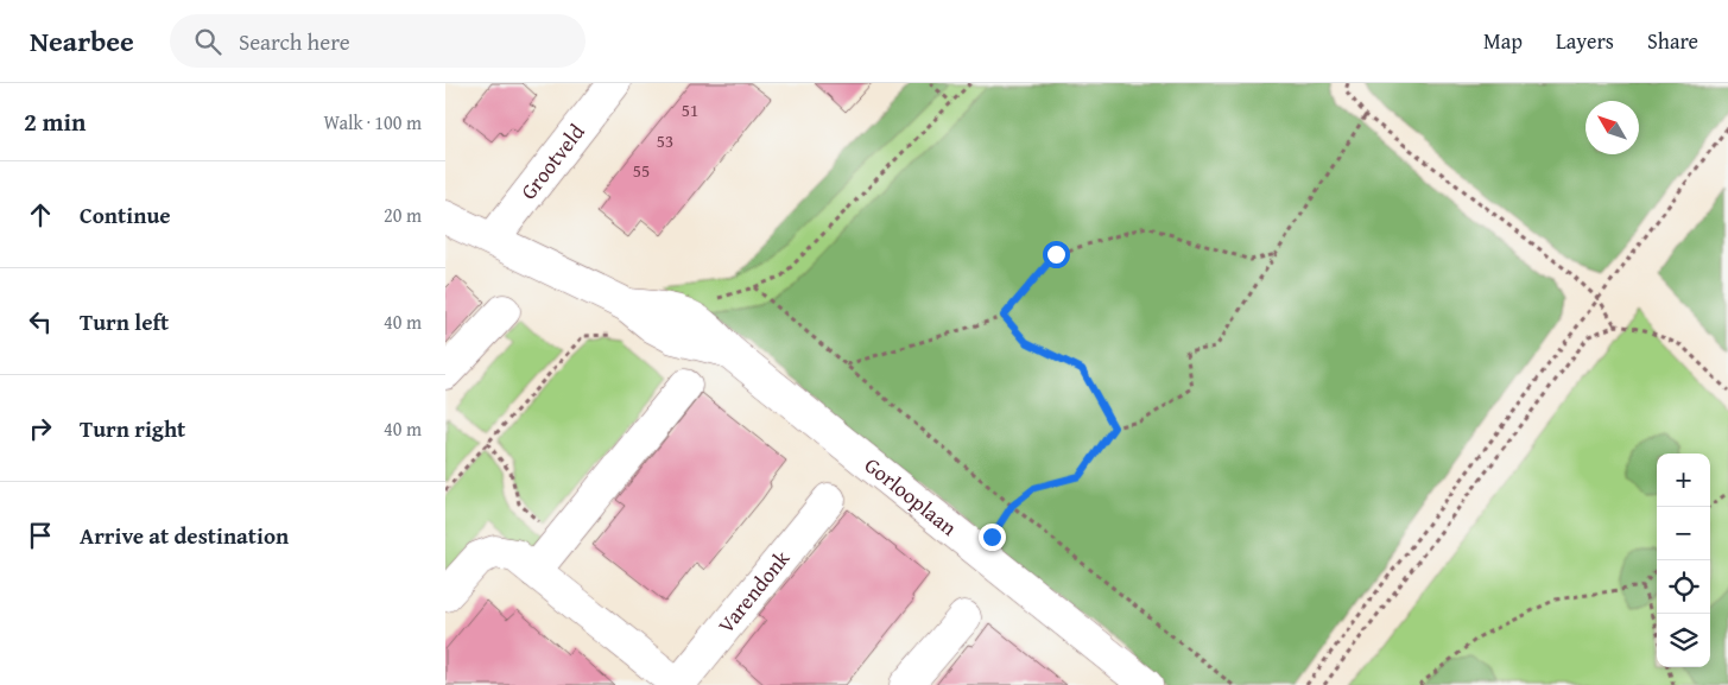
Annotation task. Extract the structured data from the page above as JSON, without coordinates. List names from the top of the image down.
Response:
{
  "streets": {
    "street": ["Grootveld", "Gorlooplaan", "Varendonk"]
  },
  "crossings": [
    ["Grootveld", "Gorlooplaan"]
  ],
  "house_numbers": ["51", "53", "55"],
  "north": "top left",
  "page": {
    "header": "Nearbee",
    "search": "Search here",
    "nav": ["Map", "Layers", "Share"],
    "heading": ["2 min", "Walk · 100 m"],
    "list": [
      ["Continue", "20 m"],
      ["Turn left", "40 m"],
      ["Turn right", "40 m"],
      "Arrive at destination"
    ],
    "map_buttons": ["+", "−"]
  }
}
